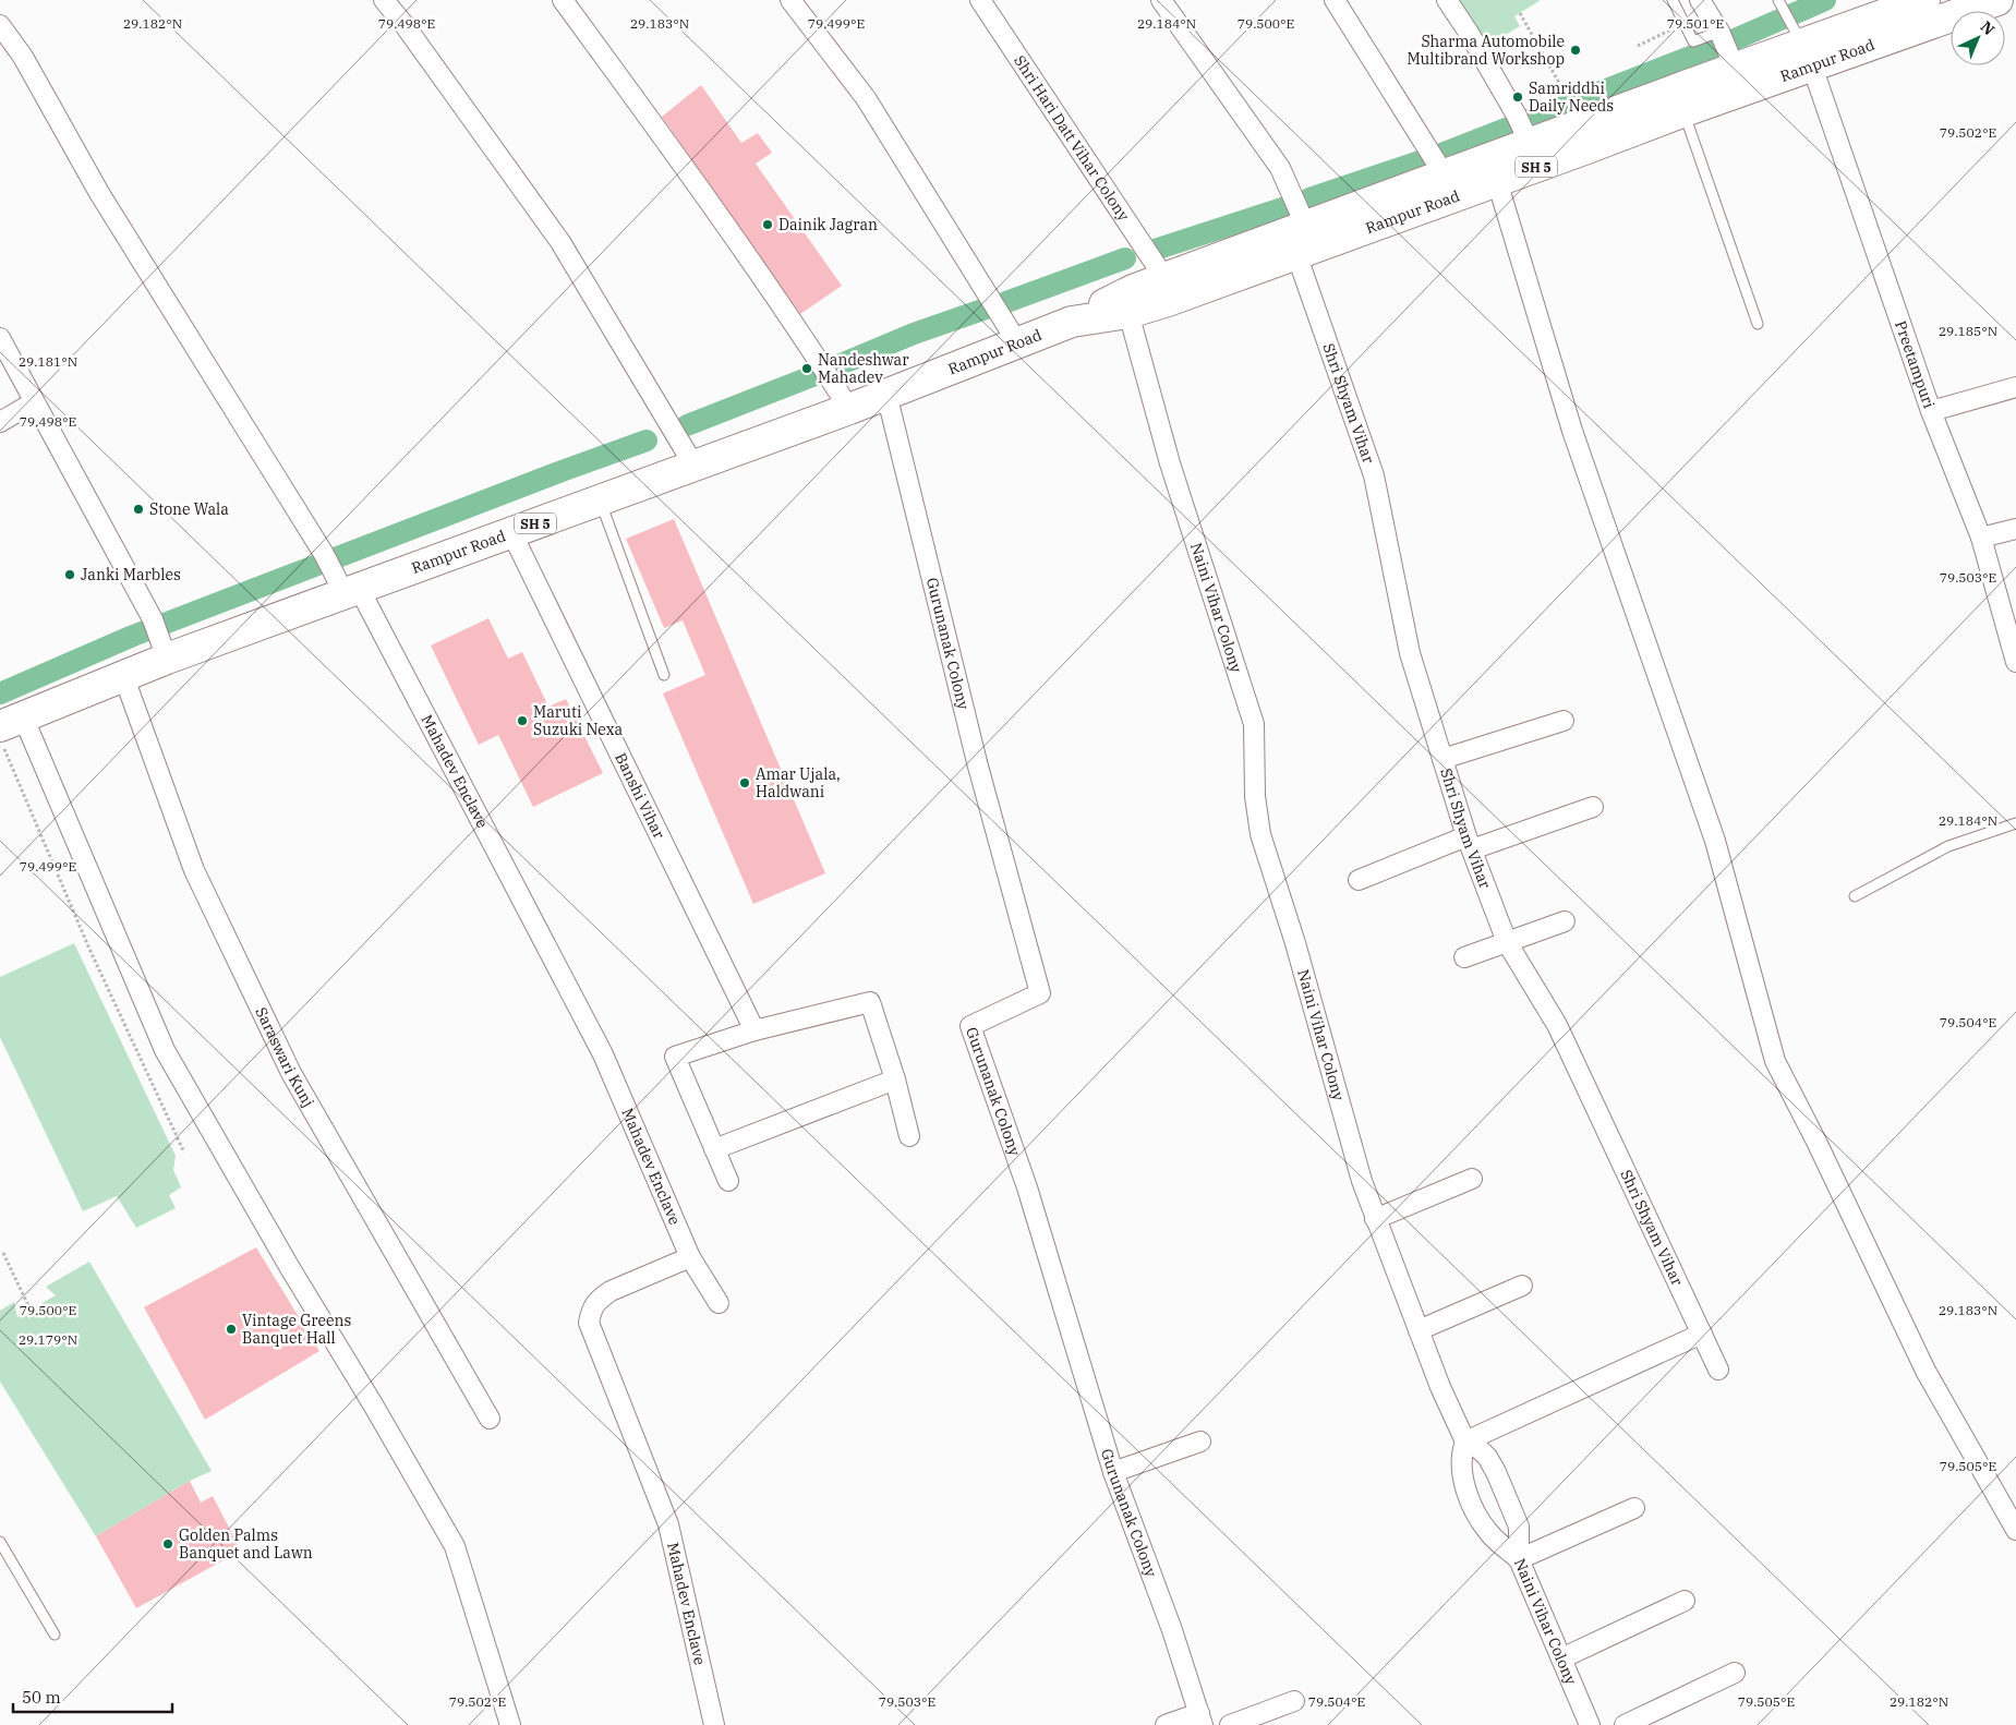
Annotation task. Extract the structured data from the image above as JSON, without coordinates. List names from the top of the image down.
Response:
{
  "streets": {
    "main road": ["Rampur Road", "SH 5"],
    "street": [
      "Shri Hari Datt Vihar Colony",
      "Preetampuri",
      "Shri Shyam Vihar",
      "Naini Vihar Colony",
      "Gurunanak Colony",
      "Mahadev Enclave",
      "Banshi Vihar",
      "Saraswari Kunj"
    ]
  },
  "crossings": [
    ["Rampur Road", "Preetampuri"],
    ["Rampur Road", "Shri Shyam Vihar"],
    ["Rampur Road", "Naini Vihar Colony"],
    ["Rampur Road", "Gurunanak Colony"],
    ["Rampur Road", "Mahadev Enclave"],
    ["Rampur Road", "Banshi Vihar"],
    ["Rampur Road", "Saraswari Kunj"]
  ],
  "places": [
    "Sharma Automobile Multibrand Workshop",
    "Samriddhi Daily Needs",
    "Dainik Jagran",
    "Nandeshwar Mahadev",
    "Stone Wala",
    "Janki Marbles",
    "Maruti Suzuki Nexa",
    "Amar Ujala, Haldwani",
    "Vintage Greens Banquet Hall",
    "Golden Palms Banquet and Lawn"
  ],
  "scale_bar": "50 m",
  "north": "top right",
  "coordinates": [
    "29.182°N",
    "29.183°N",
    "29.184°N",
    "79.498°E",
    "79.499°E",
    "79.500°E",
    "79.501°E",
    "79.502°E",
    "29.185°N",
    "29.181°N",
    "79.503°E",
    "79.504°E",
    "29.179°N",
    "79.505°E"
  ]
}
